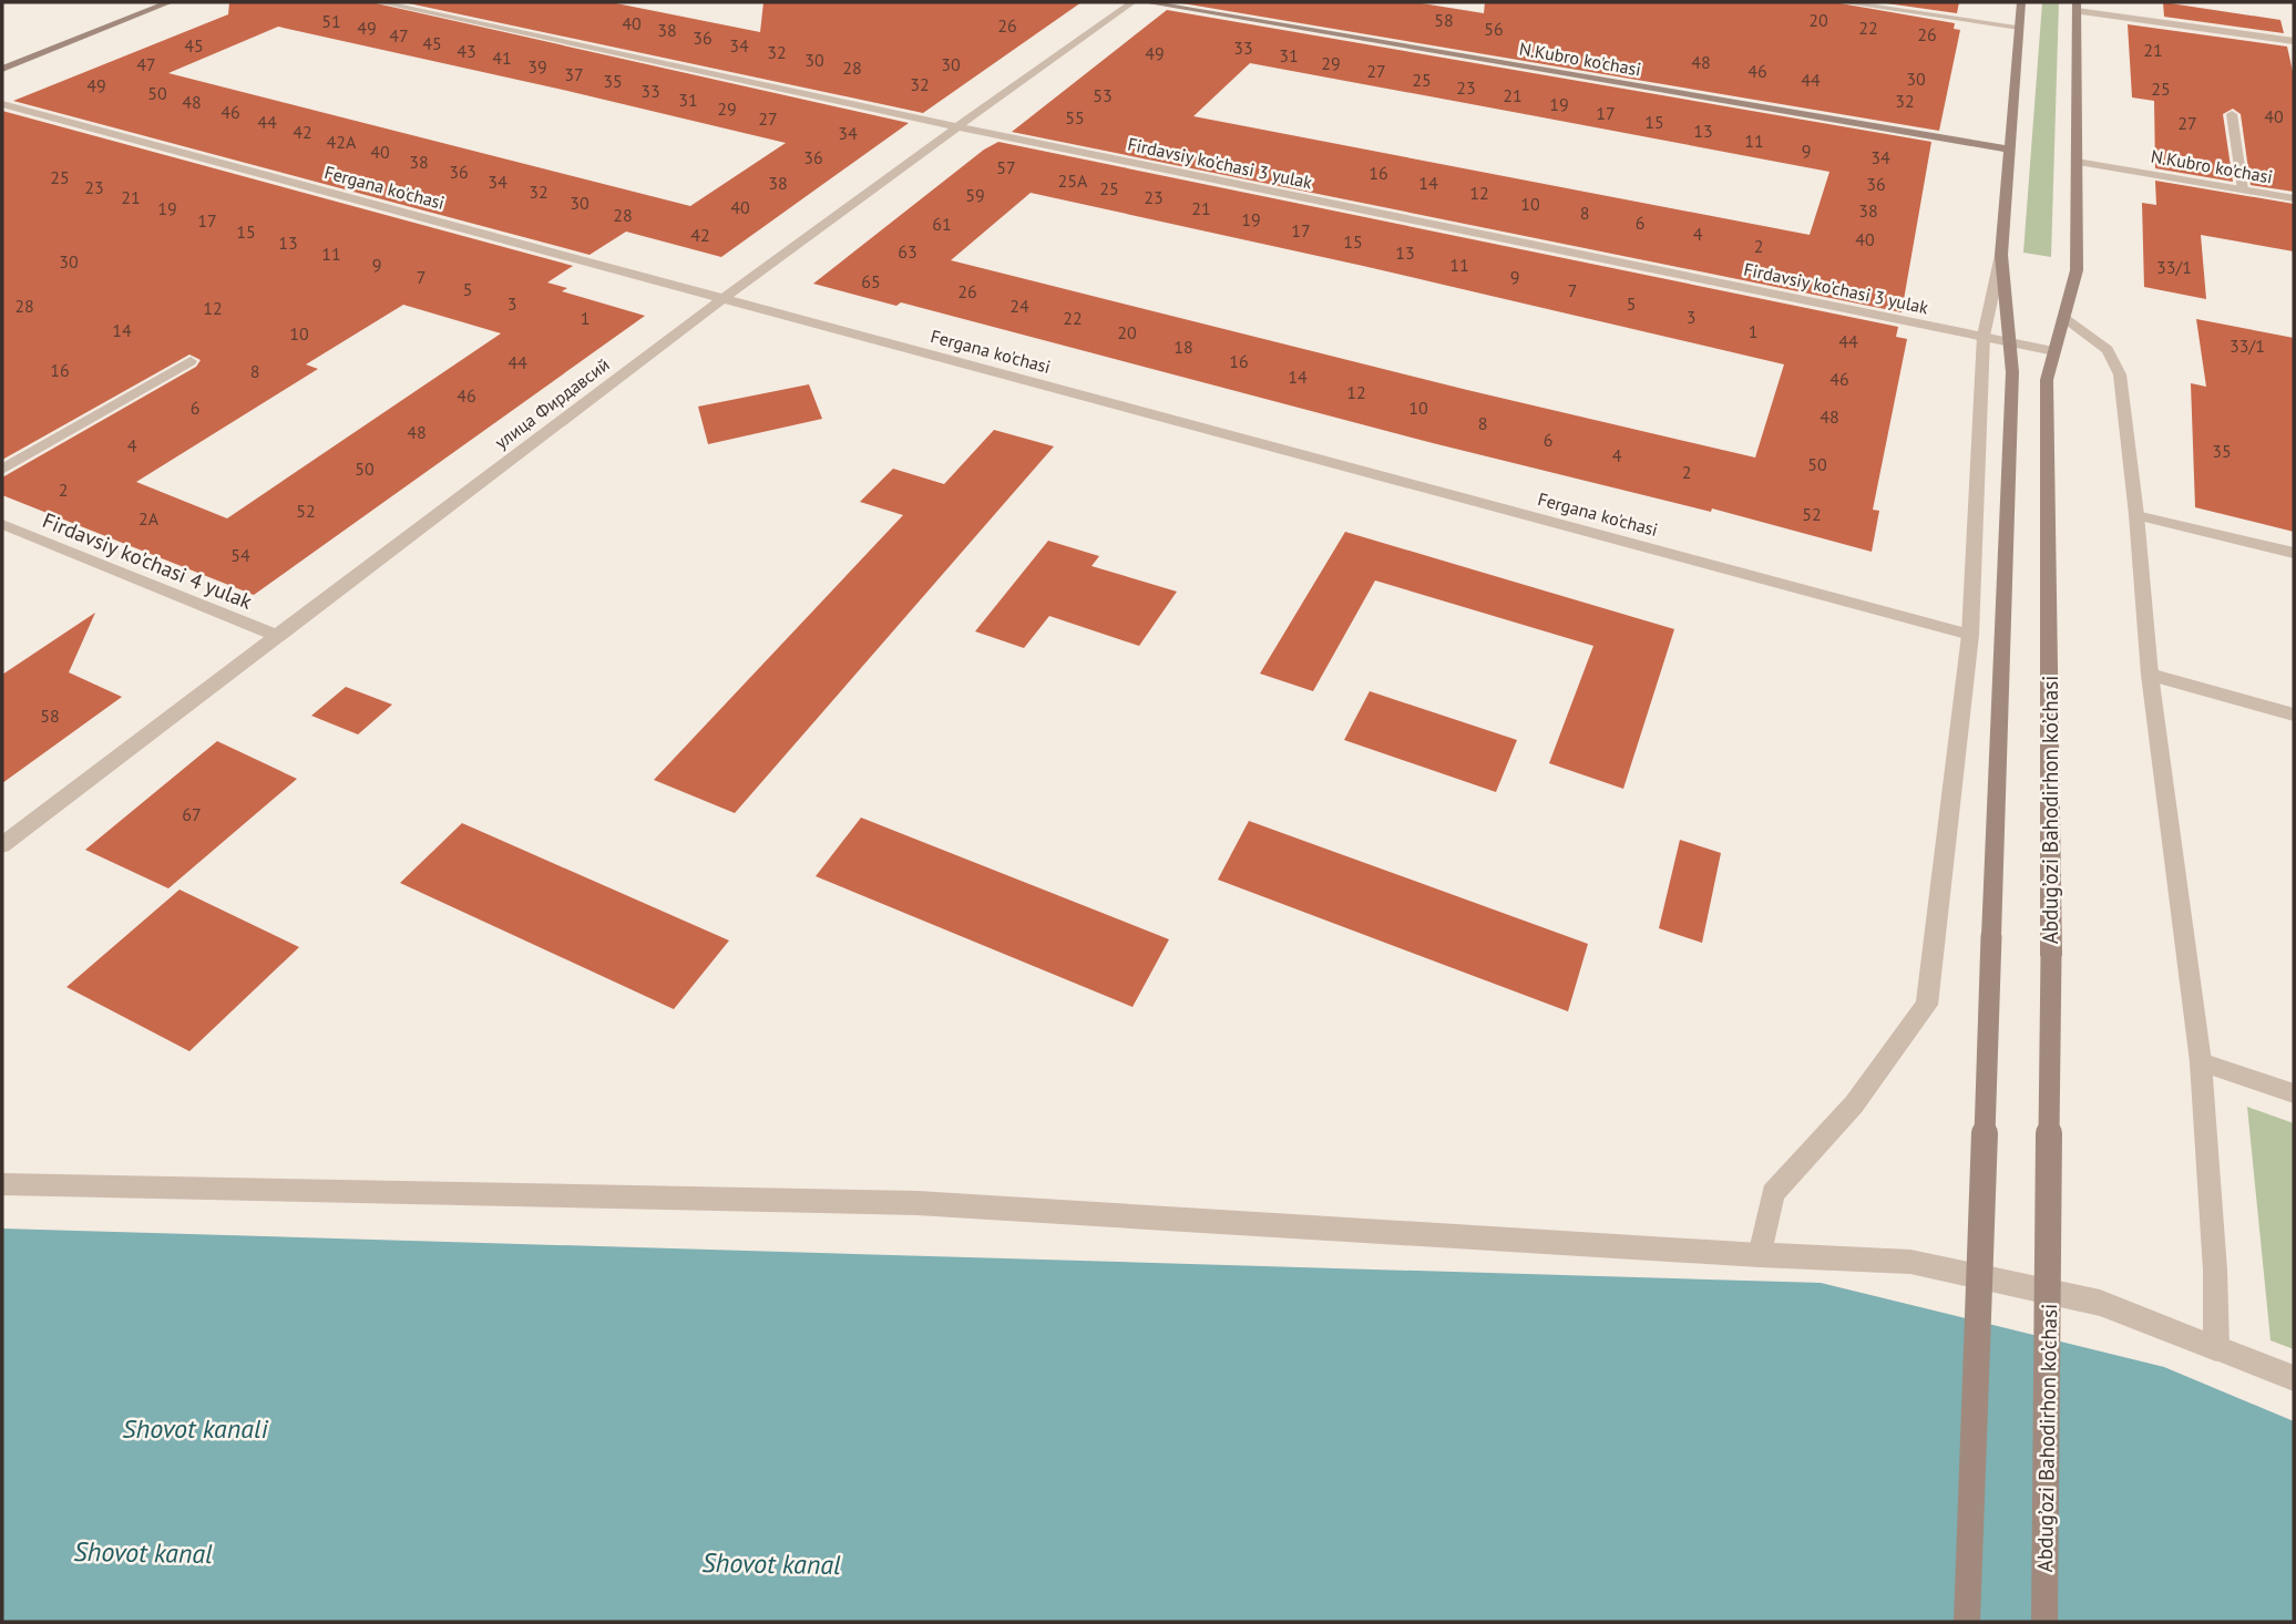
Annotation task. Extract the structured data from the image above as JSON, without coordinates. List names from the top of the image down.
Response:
{
  "streets": {
    "main road": ["N.Kubro ko'chasi", "Abdug’ozi Bahodirhon ko’chasi"],
    "street": [
      "Firdavsiy ko'chasi 3 yulak",
      "Fergana ko'chasi",
      "улица Фирдавсий",
      "Firdavsiy ko'chasi 4 yulak"
    ]
  },
  "crossings": [
    ["N.Kubro ko'chasi", "Abdug’ozi Bahodirhon ko’chasi"],
    ["Firdavsiy ko'chasi 3 yulak", "улица Фирдавсий"],
    ["Firdavsiy ko'chasi 3 yulak", "Abdug’ozi Bahodirhon ko’chasi"],
    ["Fergana ko'chasi", "улица Фирдавсий"],
    ["улица Фирдавсий", "Firdavsiy ko'chasi 4 yulak"]
  ],
  "water": ["Shovot kanali", "Shovot kanal"],
  "house_numbers": [
    "58",
    "20",
    "51",
    "40",
    "26",
    "49",
    "22",
    "56",
    "38",
    "26",
    "47",
    "36",
    "45",
    "45",
    "34",
    "33",
    "21",
    "43",
    "32",
    "49",
    "31",
    "41",
    "30",
    "48",
    "29",
    "47",
    "30",
    "39",
    "28",
    "27",
    "46",
    "37",
    "30",
    "25",
    "44",
    "35",
    "32",
    "49",
    "23",
    "25",
    "33",
    "50",
    "53",
    "21",
    "31",
    "32",
    "48",
    "19",
    "29",
    "46",
    "17",
    "40",
    "55",
    "27",
    "44",
    "15",
    "27",
    "13",
    "42",
    "34",
    "11",
    "42А",
    "9",
    "40",
    "36",
    "34",
    "38",
    "57",
    "36",
    "16",
    "25",
    "25А",
    "34",
    "38",
    "14",
    "36",
    "23",
    "25",
    "32",
    "12",
    "59",
    "21",
    "23",
    "30",
    "10",
    "40",
    "19",
    "21",
    "38",
    "8",
    "28",
    "19",
    "17",
    "6",
    "61",
    "17",
    "15",
    "4",
    "42",
    "40",
    "15",
    "13",
    "2",
    "63",
    "13",
    "11",
    "30",
    "9",
    "11",
    "33/1",
    "7",
    "9",
    "65",
    "5",
    "7",
    "26",
    "3",
    "5",
    "28",
    "24",
    "12",
    "3",
    "1",
    "22",
    "14",
    "1",
    "20",
    "10",
    "44",
    "33/1",
    "18",
    "16",
    "44",
    "16",
    "8",
    "14",
    "46",
    "12",
    "46",
    "6",
    "10",
    "48",
    "8",
    "48",
    "6",
    "4",
    "35",
    "4",
    "50",
    "50",
    "2",
    "2",
    "52",
    "52",
    "2А",
    "54",
    "58",
    "67"
  ]
}
